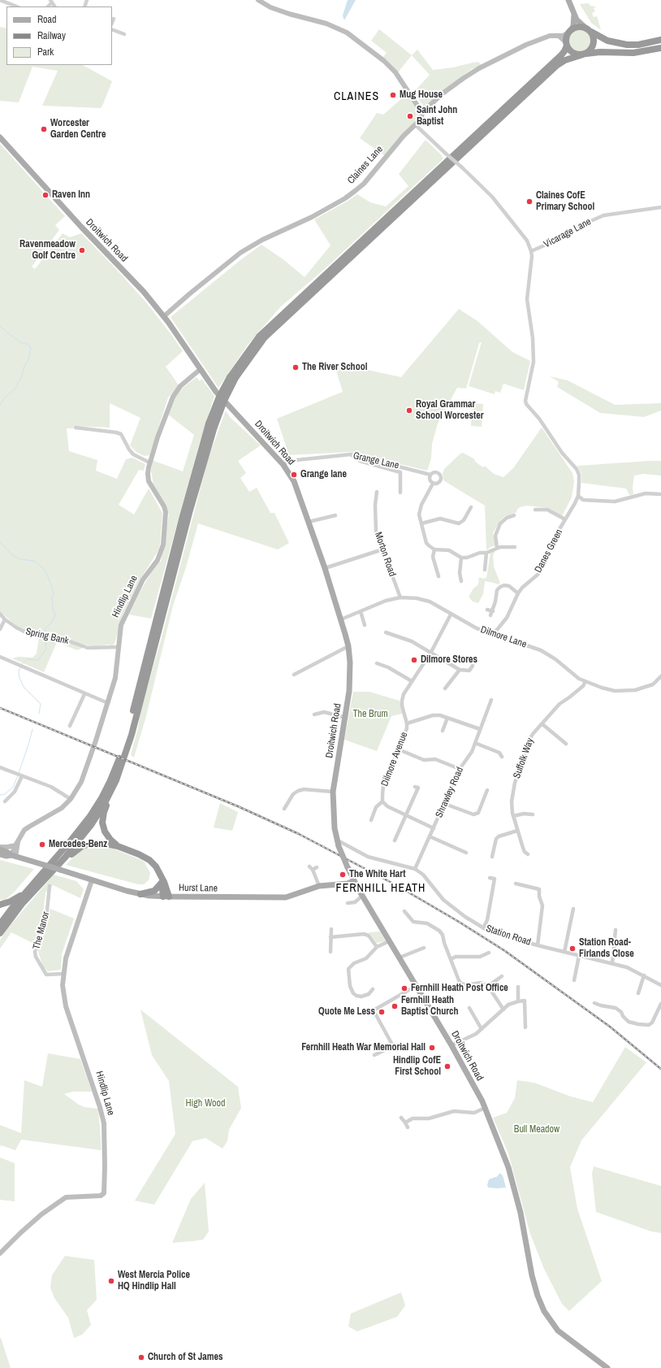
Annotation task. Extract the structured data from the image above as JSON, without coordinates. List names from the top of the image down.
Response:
{
  "streets": {
    "main road": ["Droitwich Road", "Hurst Lane"],
    "street": [
      "Claines Lane",
      "Vicarage Lane",
      "Grange Lane",
      "Danes Green",
      "Morton Road",
      "Hindlip Lane",
      "Spring Bank",
      "Dilmore Lane",
      "Suffolk Way",
      "Dilmore Avenue",
      "Shrawley Road",
      "The Manor",
      "Station Road"
    ]
  },
  "crossings": [
    ["Claines Lane", "Droitwich Road"],
    ["Vicarage Lane", "Danes Green"],
    ["Droitwich Road", "Grange Lane"],
    ["Droitwich Road", "Hindlip Lane"],
    ["Droitwich Road", "Dilmore Lane"],
    ["Droitwich Road", "Hurst Lane"],
    ["Droitwich Road", "Station Road"],
    ["Danes Green", "Dilmore Lane"],
    ["Morton Road", "Dilmore Lane"],
    ["Hindlip Lane", "Spring Bank"],
    ["Hindlip Lane", "Hurst Lane"],
    ["Hindlip Lane", "The Manor"],
    ["Dilmore Lane", "Suffolk Way"],
    ["Dilmore Lane", "Dilmore Avenue"],
    ["Shrawley Road", "Station Road"]
  ],
  "districts": ["CLAINES", "FERNHILL HEATH"],
  "parks": ["The Brum", "High Wood", "Bull Meadow"],
  "places": [
    "Mug House",
    "Saint John Baptist",
    "Worcester Garden Centre",
    "Raven Inn",
    "Claines CofE Primary School",
    "Ravenmeadow Golf Centre",
    "The River School",
    "Royal Grammar School Worcester",
    "Grange lane",
    "Dilmore Stores",
    "Mercedes-Benz",
    "The White Hart",
    "Station Road- Firlands Close",
    "Fernhill Heath Post Office",
    "Fernhill Heath Baptist Church",
    "Quote Me Less",
    "Fernhill Heath War Memorial Hall",
    "Hindlip CofE First School",
    "West Mercia Police HQ Hindlip Hall",
    "Church of St James"
  ],
  "legend": ["Road", "Railway", "Park"]
}
